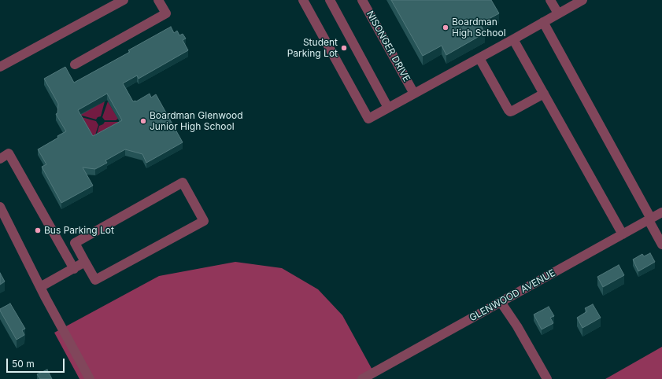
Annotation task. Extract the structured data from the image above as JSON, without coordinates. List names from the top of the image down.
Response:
{
  "streets": {
    "street": ["NISONGER DRIVE", "GLENWOOD AVENUE"]
  },
  "places": [
    "Boardman High School",
    "Student Parking Lot",
    "Boardman Glenwood Junior High School",
    "Bus Parking Lot"
  ],
  "scale_bar": "50 m"
}
